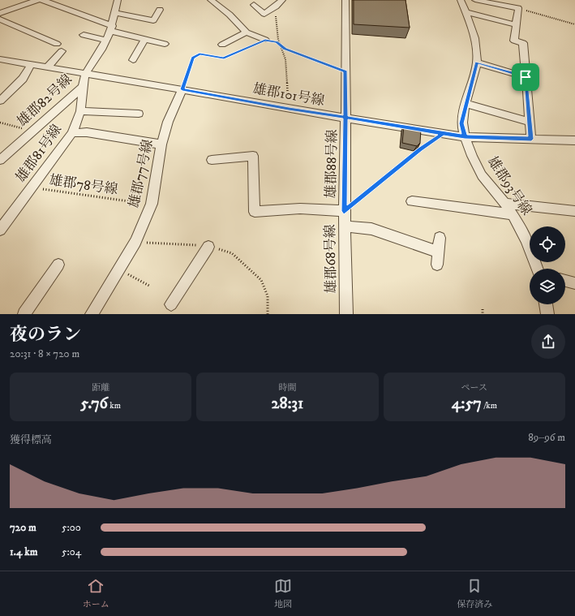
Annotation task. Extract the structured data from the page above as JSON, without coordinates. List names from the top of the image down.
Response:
{
  "streets": {
    "street": [
      "雄郡101号線",
      "雄郡82号線",
      "雄郡81号線",
      "雄郡88号線",
      "雄郡77号線",
      "雄郡93号線",
      "雄郡68号線"
    ],
    "path": ["雄郡78号線"]
  },
  "crossings": [
    ["雄郡101号線", "雄郡82号線"],
    ["雄郡101号線", "雄郡88号線"],
    ["雄郡101号線", "雄郡77号線"],
    ["雄郡101号線", "雄郡93号線"],
    ["雄郡101号線", "雄郡68号線"],
    ["雄郡82号線", "雄郡81号線"],
    ["雄郡81号線", "雄郡78号線"],
    ["雄郡88号線", "雄郡68号線"],
    ["雄郡77号線", "雄郡78号線"]
  ],
  "page": {
    "heading": ["夜のラン", "20:31 · 8 × 720 m"],
    "stats": [
      ["距離", "5.76 km"],
      ["時間", "28:31"],
      ["ペース", "4:57 /km"]
    ],
    "chart": ["獲得標高", "89–96 m"],
    "list": [
      {
        "name": "720 m",
        "note": "5:00"
      },
      {
        "name": "1.4 km",
        "note": "5:04"
      }
    ],
    "tabs": ["ホーム", "地図", "保存済み"]
  }
}
